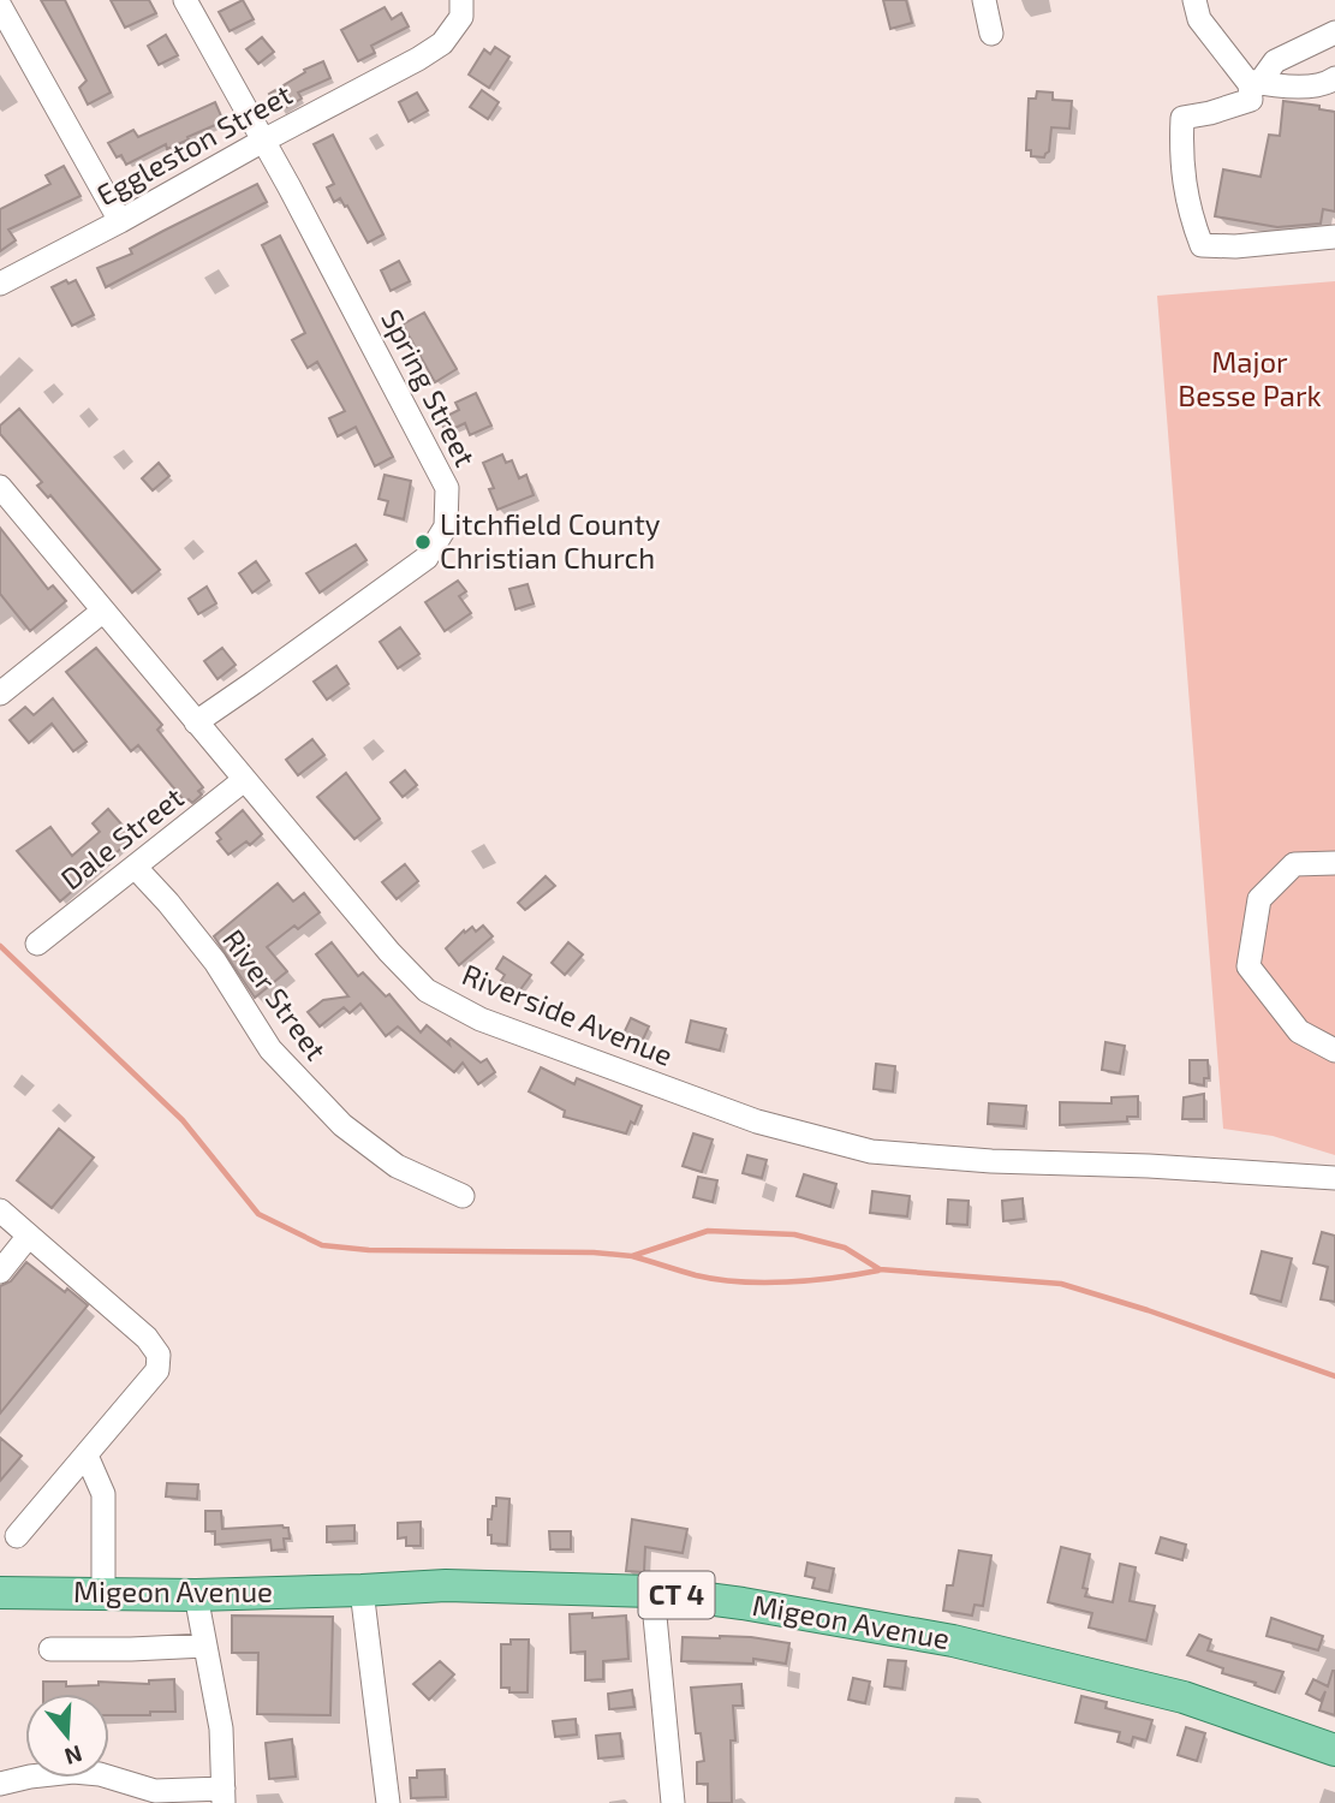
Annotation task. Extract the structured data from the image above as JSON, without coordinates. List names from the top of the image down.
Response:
{
  "streets": {
    "main road": ["Migeon Avenue", "CT 4"],
    "street": [
      "Eggleston Street",
      "Spring Street",
      "Dale Street",
      "River Street",
      "Riverside Avenue"
    ]
  },
  "crossings": [
    ["Eggleston Street", "Spring Street"],
    ["Spring Street", "Riverside Avenue"],
    ["Dale Street", "River Street"],
    ["Dale Street", "Riverside Avenue"]
  ],
  "parks": ["Major Besse Park"],
  "places": ["Litchfield County Christian Church"],
  "north": "bottom"
}
